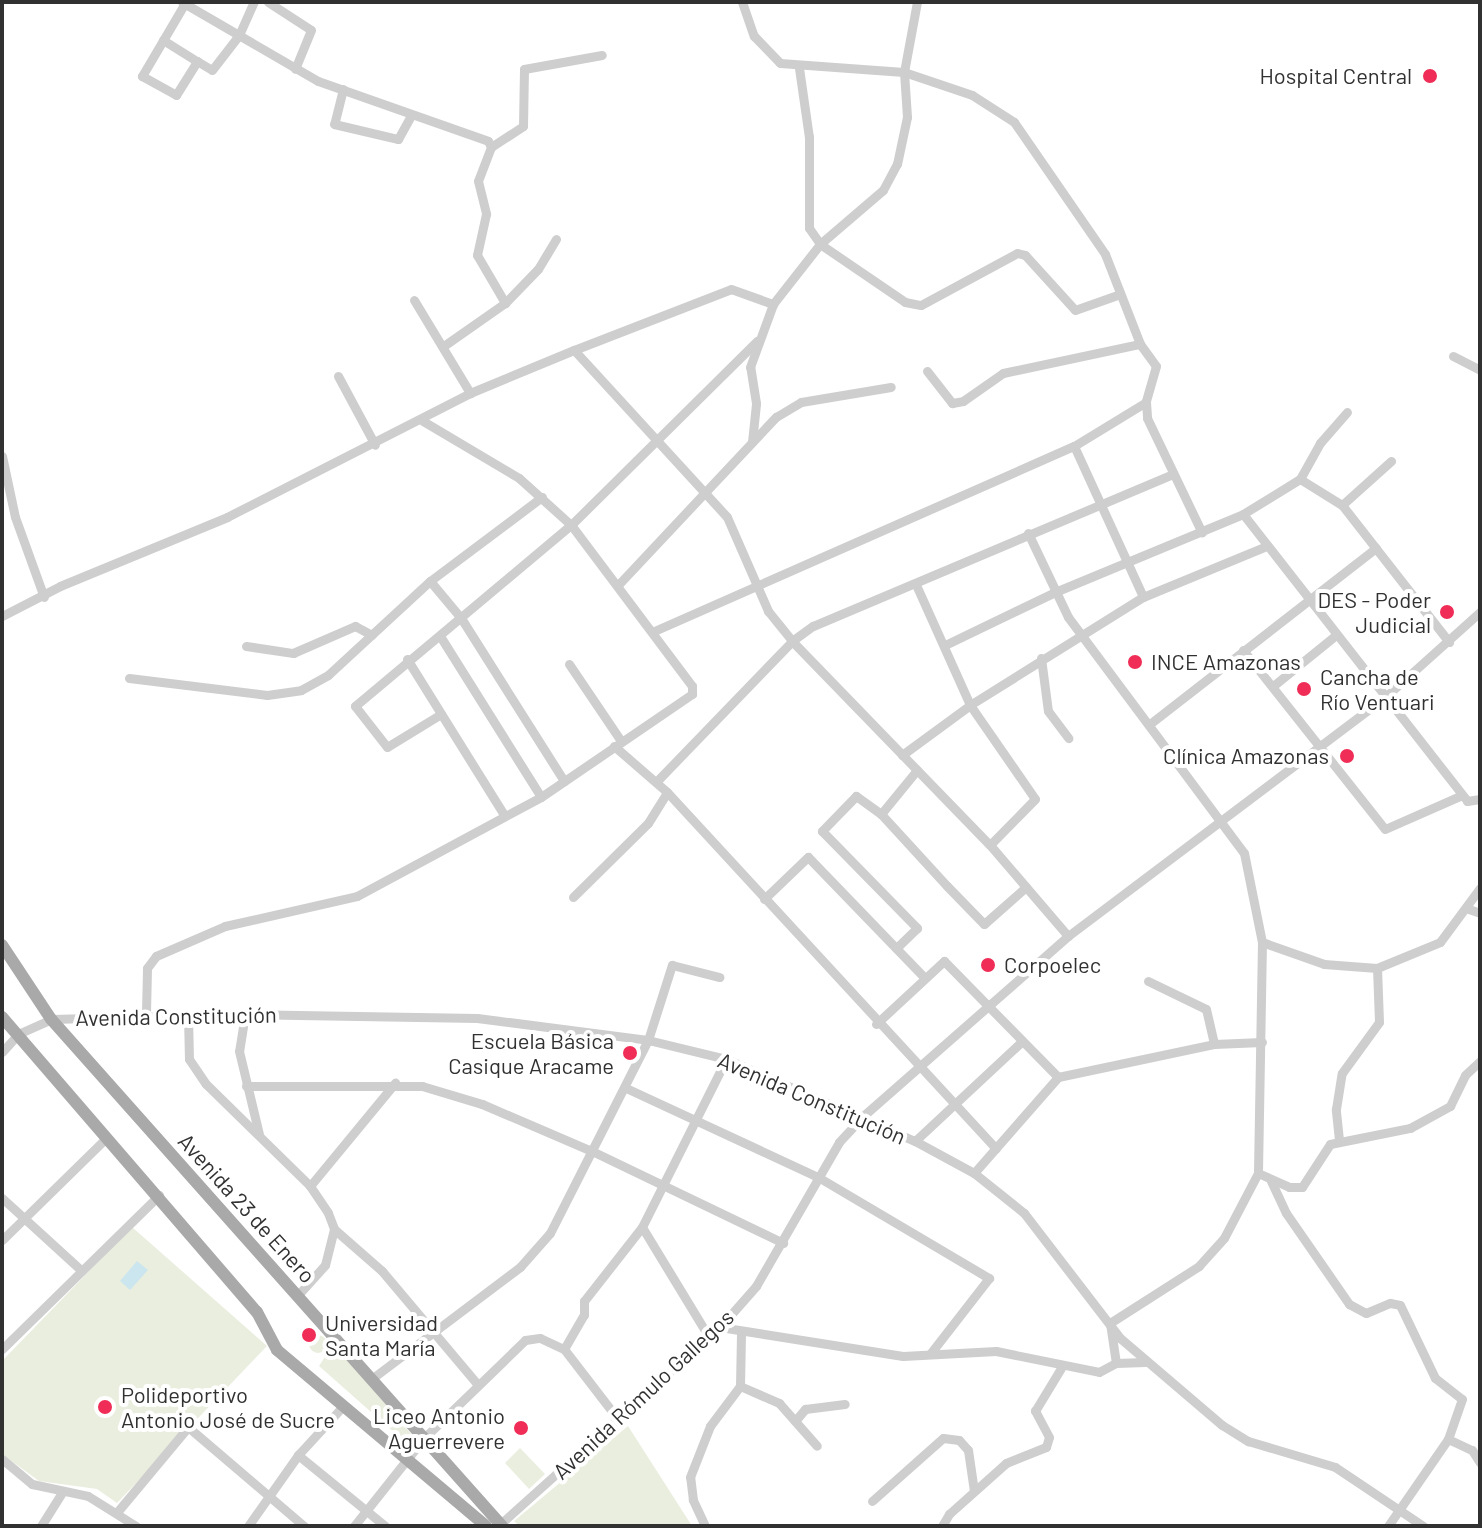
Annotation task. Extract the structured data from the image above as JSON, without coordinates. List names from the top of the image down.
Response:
{
  "streets": {
    "main road": ["Avenida 23 de Enero"],
    "street": ["Avenida Constitución", "Avenida Rómulo Gallegos"]
  },
  "crossings": [
    ["Avenida Constitución", "Avenida 23 de Enero"],
    ["Avenida Constitución", "Avenida Rómulo Gallegos"],
    ["Avenida 23 de Enero", "Avenida Rómulo Gallegos"]
  ],
  "places": [
    "Hospital Central",
    "DES - Poder Judicial",
    "INCE Amazonas",
    "Cancha de Río Ventuari",
    "Clínica Amazonas",
    "Corpoelec",
    "Escuela Básica Casique Aracame",
    "Universidad Santa María",
    "Polideportivo Antonio José de Sucre",
    "Liceo Antonio Aguerrevere"
  ]
}
